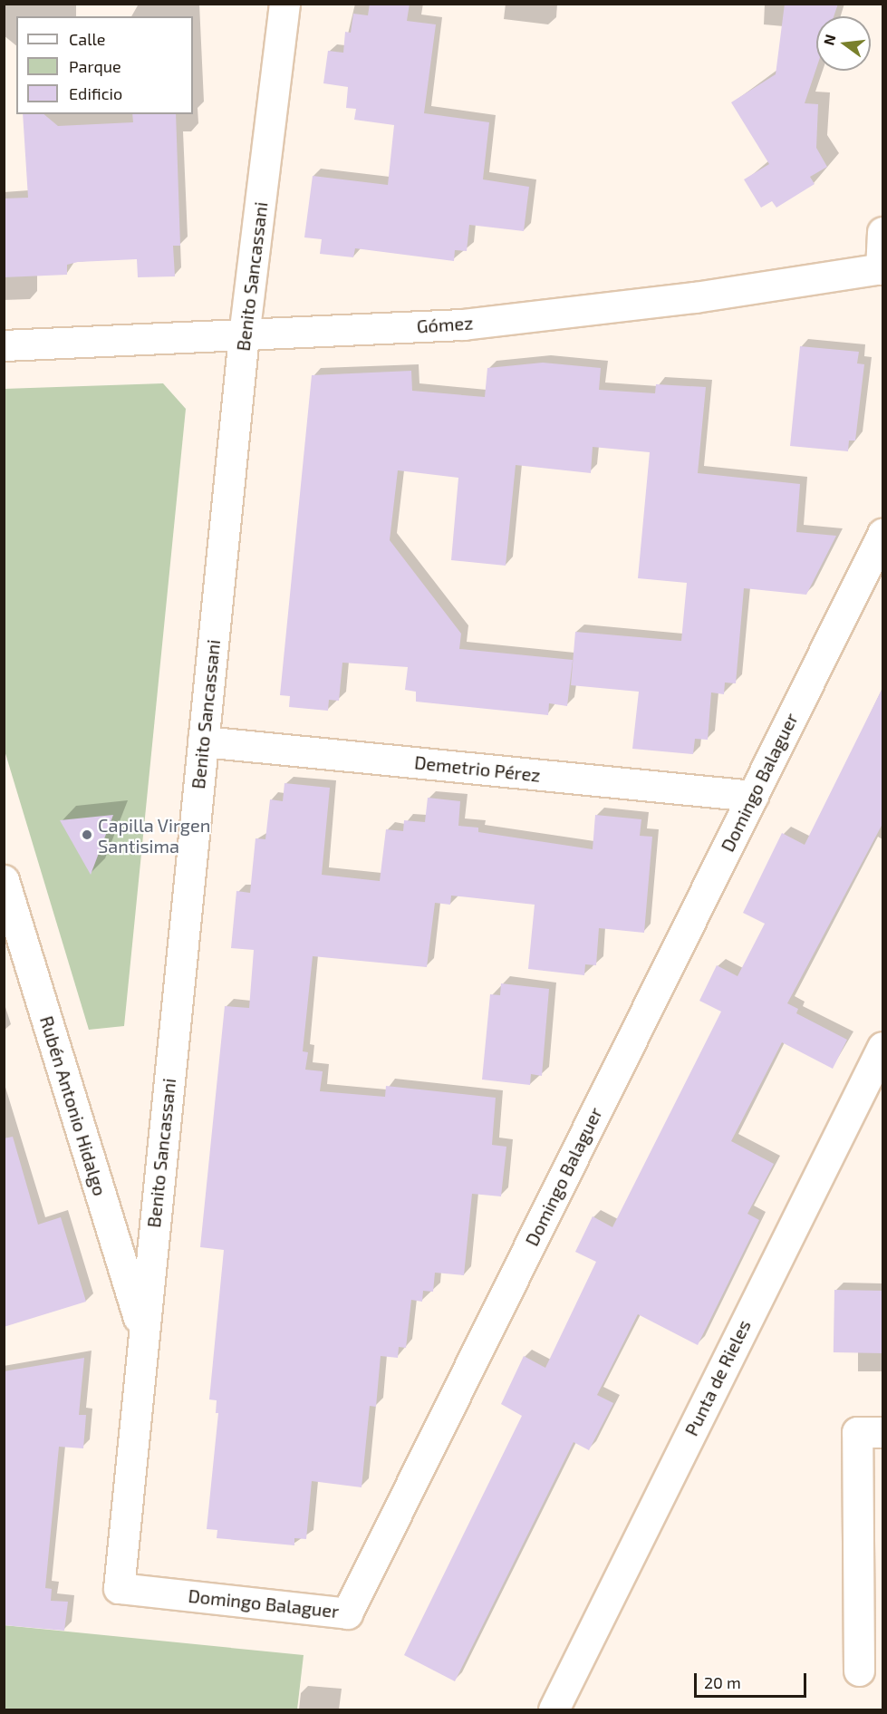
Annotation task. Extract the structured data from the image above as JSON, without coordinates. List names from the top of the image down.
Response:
{
  "streets": {
    "street": [
      "Benito Sancassani",
      "Gómez",
      "Demetrio Pérez",
      "Domingo Balaguer",
      "Rubén Antonio Hidalgo",
      "Punta de Rieles"
    ]
  },
  "crossings": [
    ["Benito Sancassani", "Gómez"],
    ["Benito Sancassani", "Demetrio Pérez"],
    ["Benito Sancassani", "Domingo Balaguer"],
    ["Benito Sancassani", "Rubén Antonio Hidalgo"],
    ["Demetrio Pérez", "Domingo Balaguer"]
  ],
  "places": ["Capilla Virgen Santisima"],
  "legend": ["Calle", "Parque", "Edificio"],
  "scale_bar": "20 m",
  "north": "left"
}
